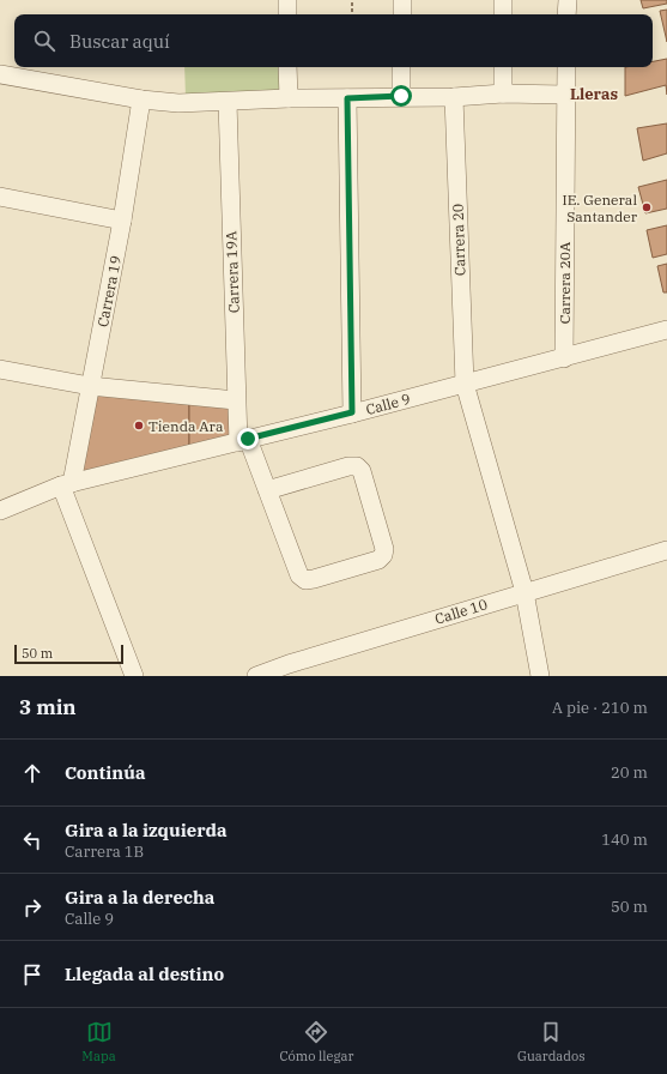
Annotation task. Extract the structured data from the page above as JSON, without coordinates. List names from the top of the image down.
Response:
{
  "streets": {
    "street": [
      "Carrera 20",
      "Carrera 19A",
      "Carrera 20A",
      "Carrera 19",
      "Calle 9",
      "Calle 10"
    ]
  },
  "crossings": [
    ["Carrera 20", "Calle 9"],
    ["Carrera 20", "Calle 10"],
    ["Carrera 19A", "Calle 9"],
    ["Carrera 20A", "Calle 9"],
    ["Carrera 19", "Calle 9"]
  ],
  "districts": ["Lleras"],
  "places": ["IE. General Santander", "Tienda Ara"],
  "scale_bar": "50 m",
  "page": {
    "search": "Buscar aquí",
    "scale": "50 m",
    "heading": ["3 min", "A pie · 210 m"],
    "list": [
      ["Continúa", "20 m"],
      ["Gira a la izquierda", "Carrera 1B", "140 m"],
      ["Gira a la derecha", "Calle 9", "50 m"],
      "Llegada al destino"
    ],
    "nav": ["Mapa", "Cómo llegar", "Guardados"]
  }
}
